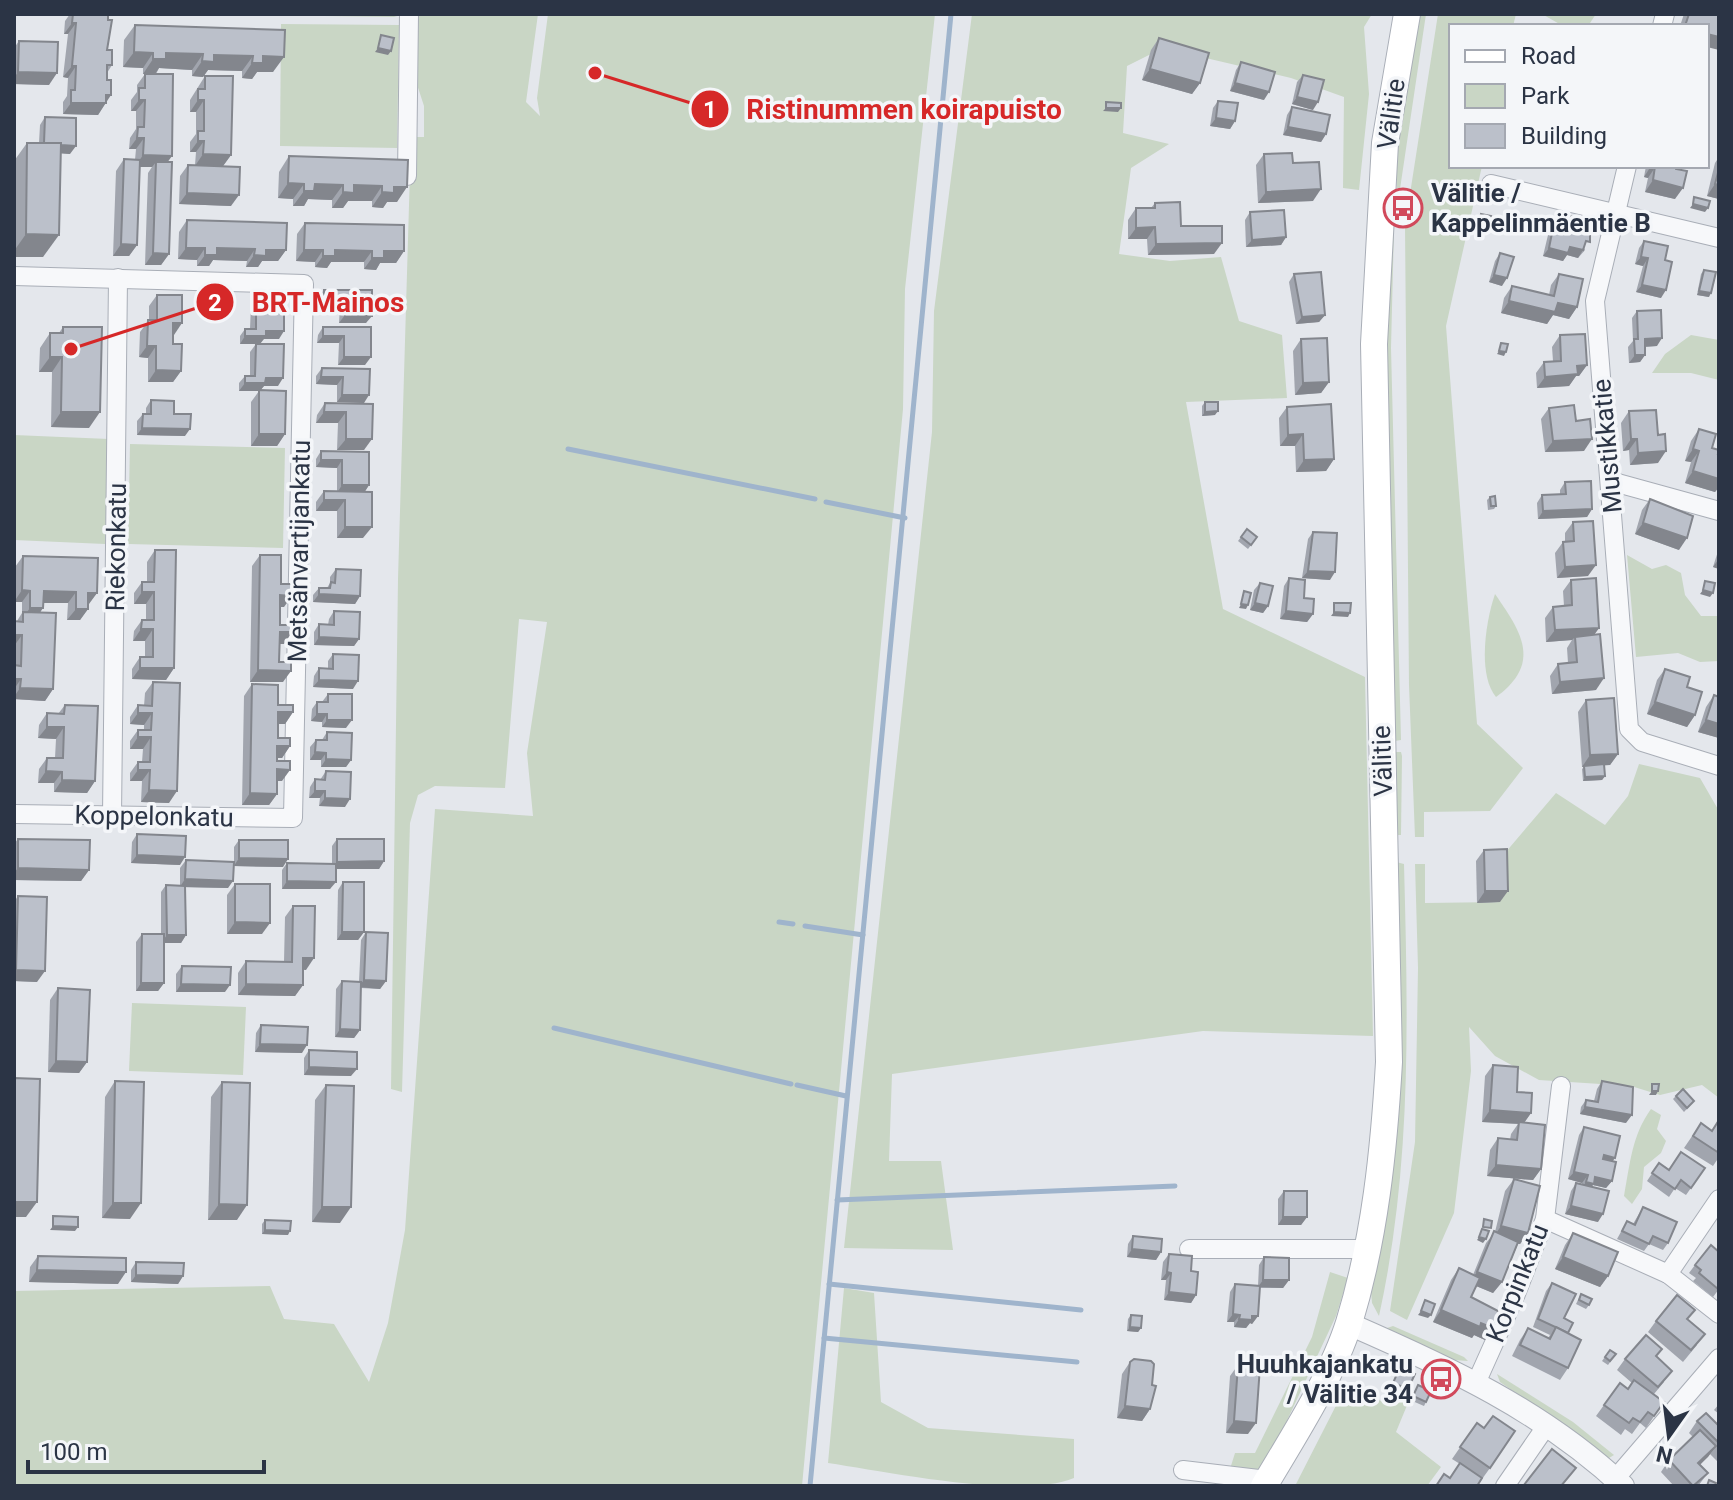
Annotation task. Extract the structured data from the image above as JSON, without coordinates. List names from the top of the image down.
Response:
{
  "streets": {
    "main road": ["Välitie"],
    "street": [
      "Mustikkatie",
      "Riekonkatu",
      "Metsänvartijankatu",
      "Koppelonkatu",
      "Korpinkatu"
    ]
  },
  "crossings": [
    ["Riekonkatu", "Metsänvartijankatu"],
    ["Riekonkatu", "Koppelonkatu"],
    ["Metsänvartijankatu", "Koppelonkatu"]
  ],
  "places": {
    "other": ["Ristinummen koirapuisto", "BRT-Mainos"],
    "bus stop": ["Välitie / Kappelinmäentie B", "Huuhkajankatu / Välitie 34"]
  },
  "legend": ["Road", "Park", "Building"],
  "scale_bar": "100 m",
  "north": "bottom"
}
